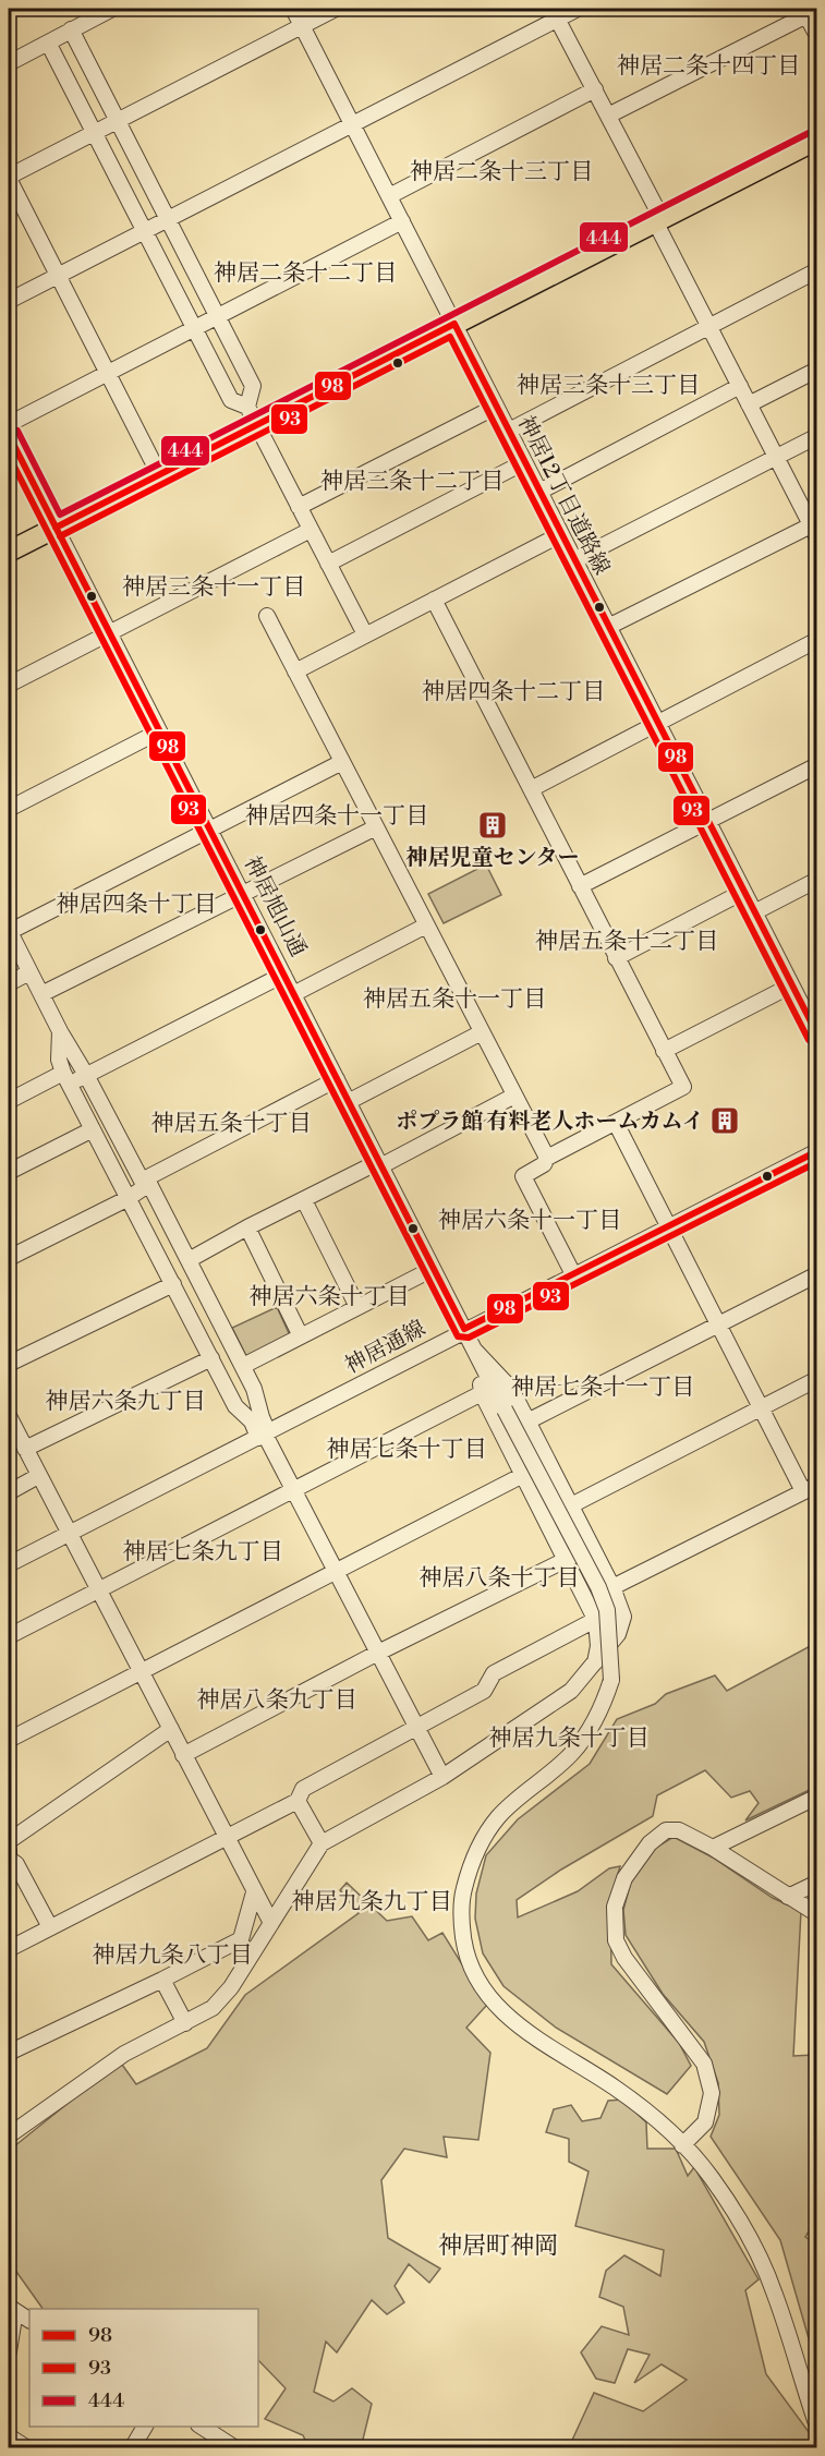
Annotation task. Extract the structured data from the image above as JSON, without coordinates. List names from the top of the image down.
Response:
{
  "streets": {
    "main road": ["神居旭山通"],
    "street": ["神居12丁目道路線", "神居通線"]
  },
  "crossings": [
    ["神居旭山通", "神居通線"]
  ],
  "districts": [
    "神居二条十四丁目",
    "神居二条十三丁目",
    "神居二条十二丁目",
    "神居三条十三丁目",
    "神居三条十二丁目",
    "神居三条十一丁目",
    "神居四条十二丁目",
    "神居四条十一丁目",
    "神居四条十丁目",
    "神居五条十二丁目",
    "神居五条十一丁目",
    "神居五条十丁目",
    "神居六条十一丁目",
    "神居六条十丁目",
    "神居七条十一丁目",
    "神居六条九丁目",
    "神居七条十丁目",
    "神居七条九丁目",
    "神居八条十丁目",
    "神居八条九丁目",
    "神居九条十丁目",
    "神居九条九丁目",
    "神居九条八丁目",
    "神居町神岡"
  ],
  "places": {
    "building": ["神居児童センター", "ポプラ館 有料老人ホームカムイ"]
  },
  "lines": ["transit line 444", "transit line 98", "transit line 93"],
  "legend": ["98", "93", "444"]
}
